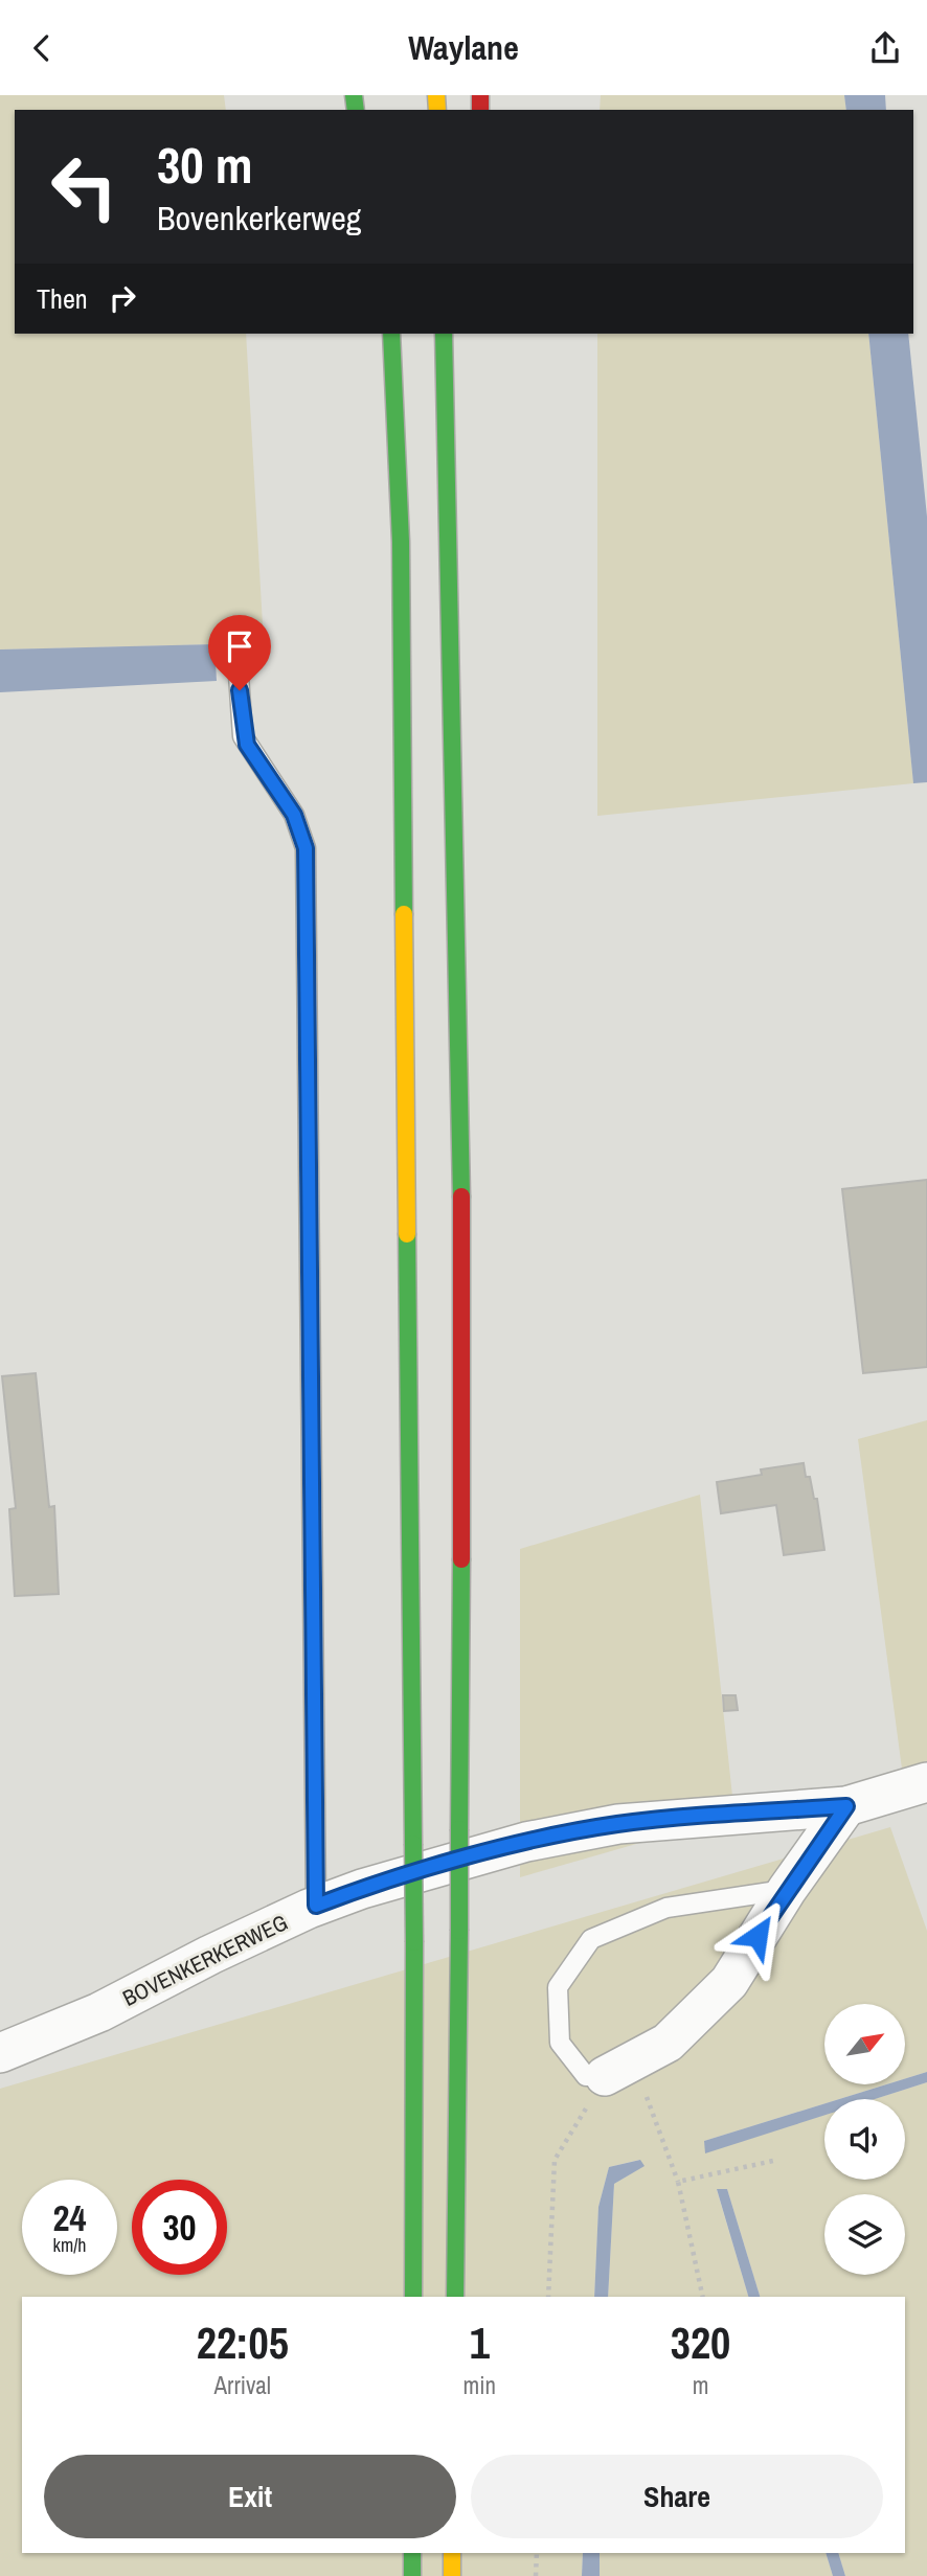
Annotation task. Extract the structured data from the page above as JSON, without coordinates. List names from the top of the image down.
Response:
{
  "streets": {
    "street": ["BOVENKERKERWEG"]
  },
  "north": "top right",
  "page": {
    "header": "Waylane",
    "turn": ["30 m", "Bovenkerkerweg"],
    "then": "Then",
    "speed": "24 km/h",
    "limit": "30",
    "eta": [
      "22:05",
      "Arrival",
      "1",
      "min",
      "320",
      "m"
    ],
    "buttons": ["Exit", "Share"]
  }
}
